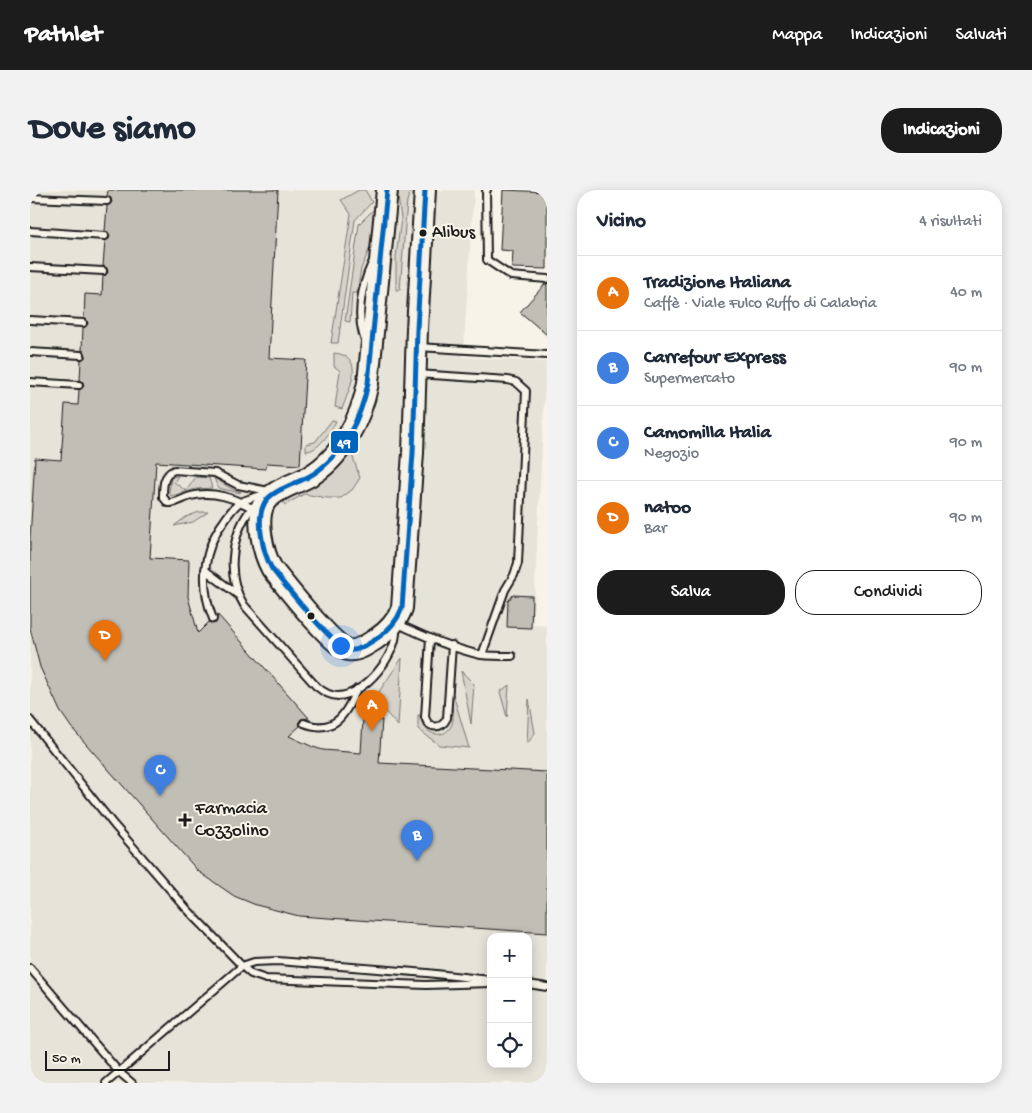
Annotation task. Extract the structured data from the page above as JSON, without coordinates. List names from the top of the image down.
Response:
{
  "places": {
    "other": ["Alibus"],
    "health": ["Farmacia Cozzolino"]
  },
  "lines": ["transit line 49"],
  "scale_bar": "50 m",
  "page": {
    "header": "Pathlet",
    "nav": ["Mappa", "Indicazioni", "Salvati"],
    "buttons": [
      "Indicazioni",
      ["Salva", "Condividi"]
    ],
    "title": "Dove siamo",
    "heading": ["Vicino", "4 risultati"],
    "list": [
      {
        "mark": "A",
        "name": "Tradizione Italiana",
        "note": "Caffè · Viale Fulco Ruffo di Calabria",
        "value": "40 m"
      },
      {
        "mark": "B",
        "name": "Carrefour Express",
        "note": "Supermercato",
        "value": "90 m"
      },
      {
        "mark": "C",
        "name": "Camomilla Italia",
        "note": "Negozio",
        "value": "90 m"
      },
      {
        "mark": "D",
        "name": "natoo",
        "note": "Bar",
        "value": "90 m"
      }
    ],
    "pins": [
      "D",
      "A",
      "C",
      "B"
    ],
    "map_buttons": ["+", "−"],
    "scale": "50 m"
  }
}
